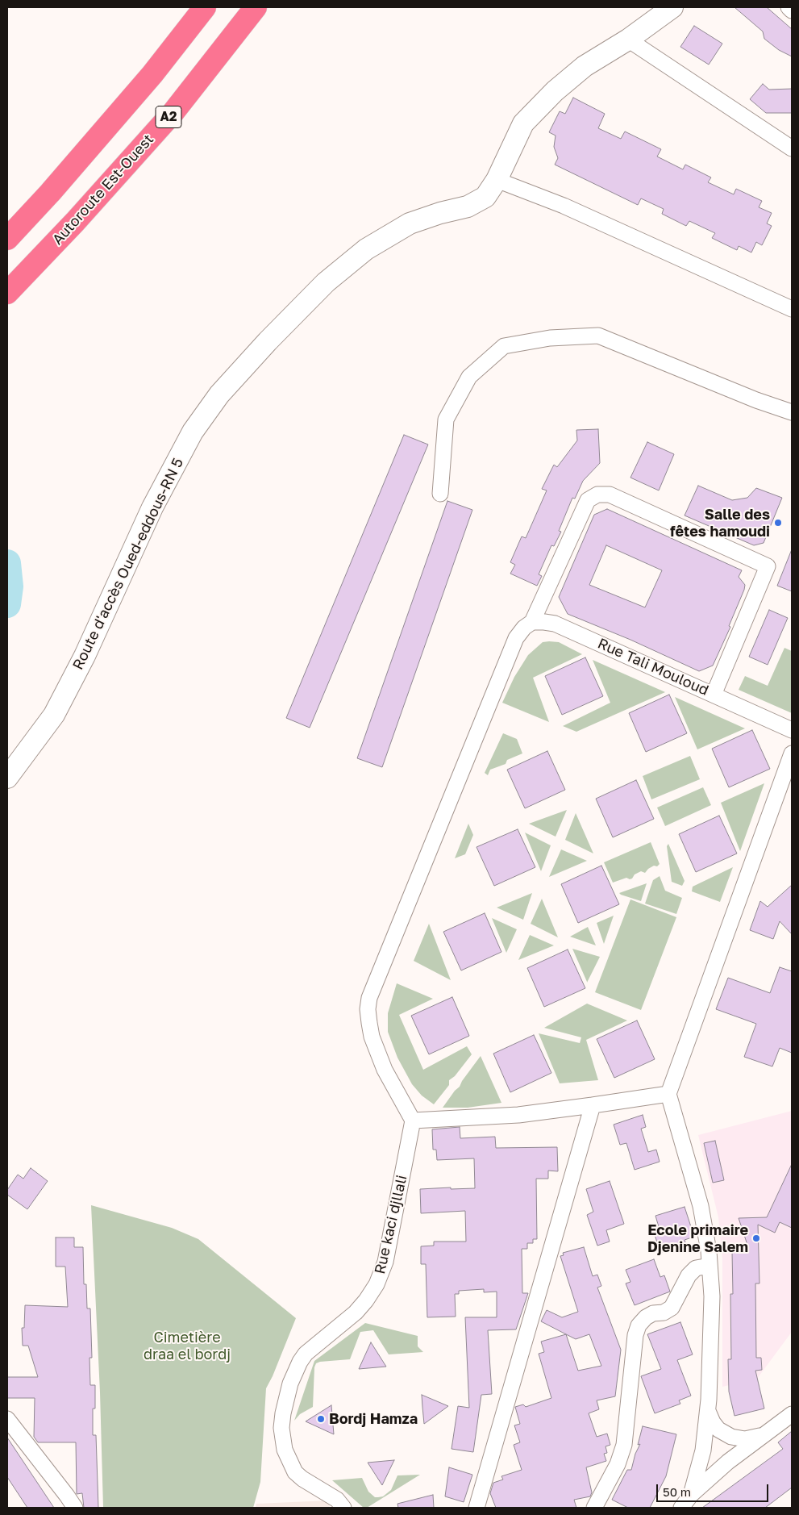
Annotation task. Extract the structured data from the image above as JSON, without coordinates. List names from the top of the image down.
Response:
{
  "streets": {
    "highway": ["A2", "Autoroute Est-Ouest"],
    "main road": ["Route d'accès Oued-eddous-RN 5"],
    "street": ["Rue Tali Mouloud", "Rue kaci djllali"]
  },
  "parks": ["Cimetière draa el bordj"],
  "places": ["Salle des fêtes hamoudi", "Ecole primaire Djenine Salem", "Bordj Hamza"],
  "scale_bar": "50 m"
}
